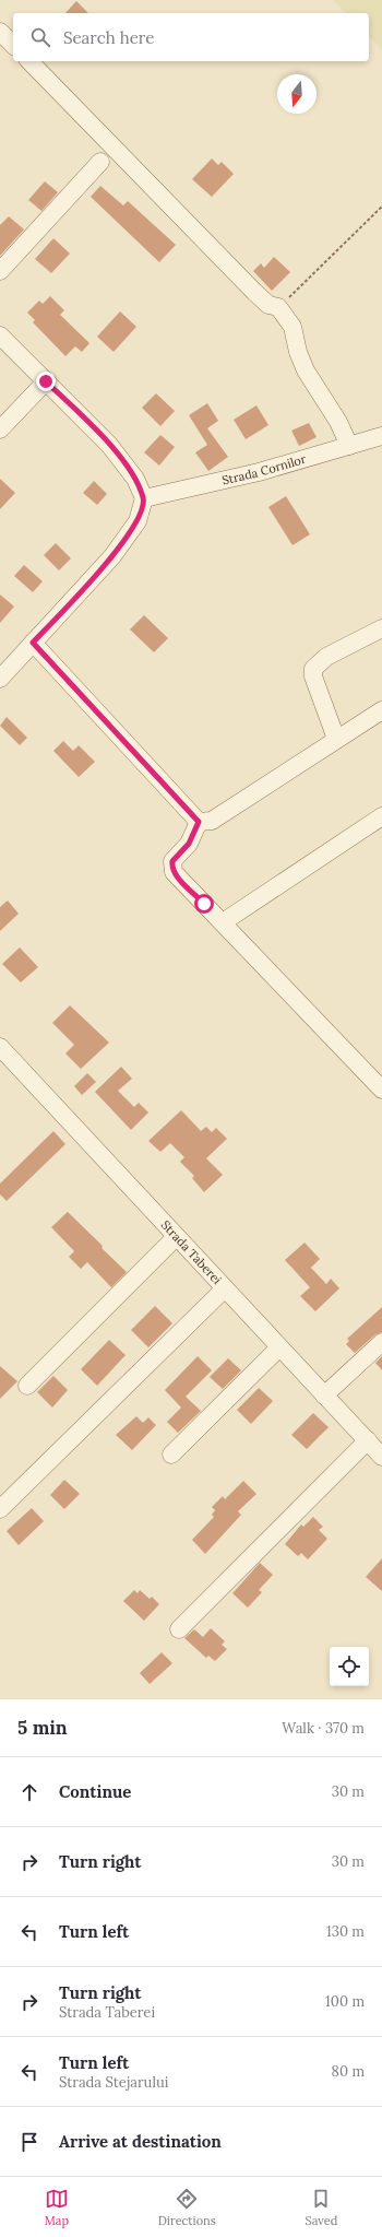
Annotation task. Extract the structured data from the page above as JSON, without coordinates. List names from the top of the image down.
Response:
{
  "streets": {
    "street": ["Strada Cornilor", "Strada Taberei"]
  },
  "north": "bottom",
  "page": {
    "search": "Search here",
    "heading": ["5 min", "Walk · 370 m"],
    "list": [
      ["Continue", "30 m"],
      ["Turn right", "30 m"],
      ["Turn left", "130 m"],
      ["Turn right", "Strada Taberei", "100 m"],
      ["Turn left", "Strada Stejarului", "80 m"],
      "Arrive at destination"
    ],
    "nav": ["Map", "Directions", "Saved"]
  }
}
